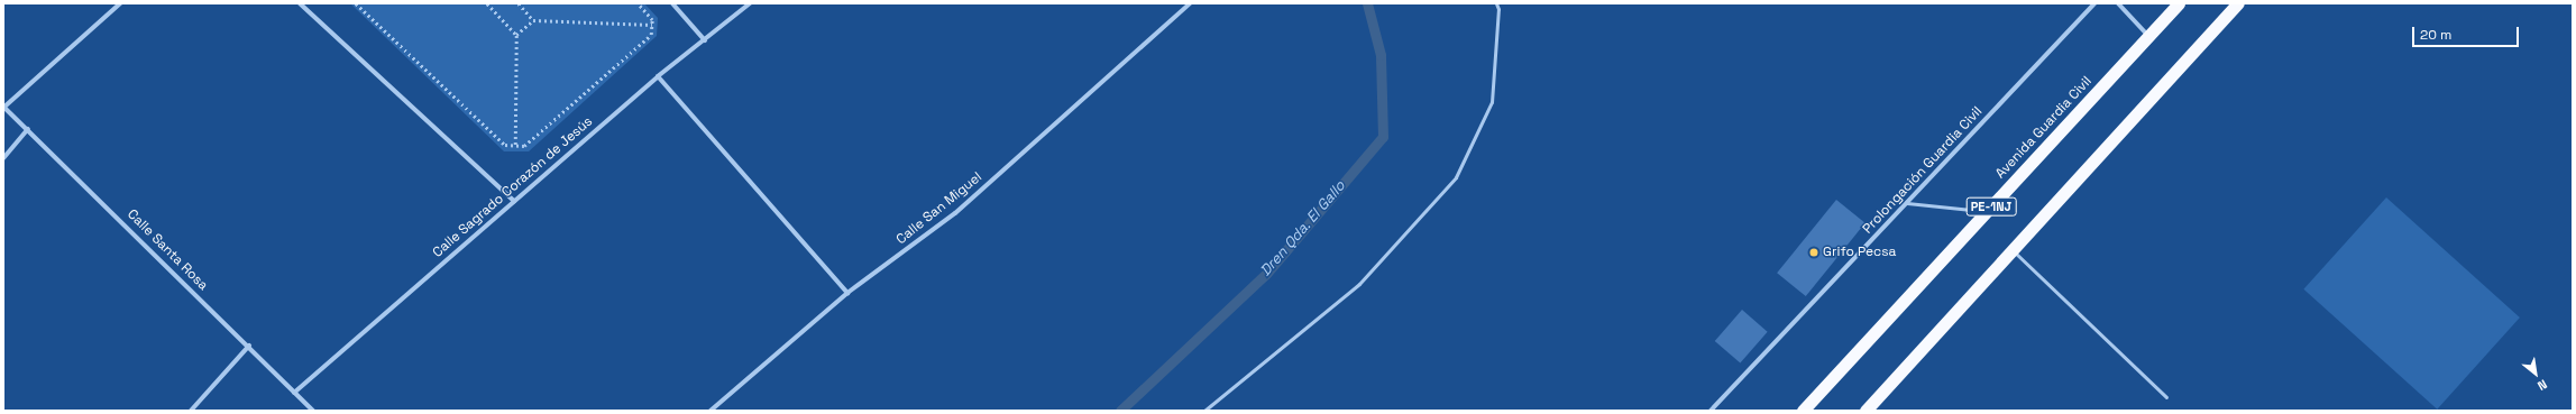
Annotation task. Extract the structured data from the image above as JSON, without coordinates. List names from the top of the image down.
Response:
{
  "streets": {
    "highway": ["Avenida Guardia Civil", "PE-1NJ"],
    "street": [
      "Prolongación Guardia Civil",
      "Calle Sagrado Corazón de Jesús",
      "Calle San Miguel",
      "Calle Santa Rosa"
    ]
  },
  "crossings": [
    ["Calle Sagrado Corazón de Jesús", "Calle Santa Rosa"]
  ],
  "water": ["Dren Qda. El Gallo"],
  "places": ["Grifo Pecsa"],
  "scale_bar": "20 m",
  "north": "bottom right"
}
